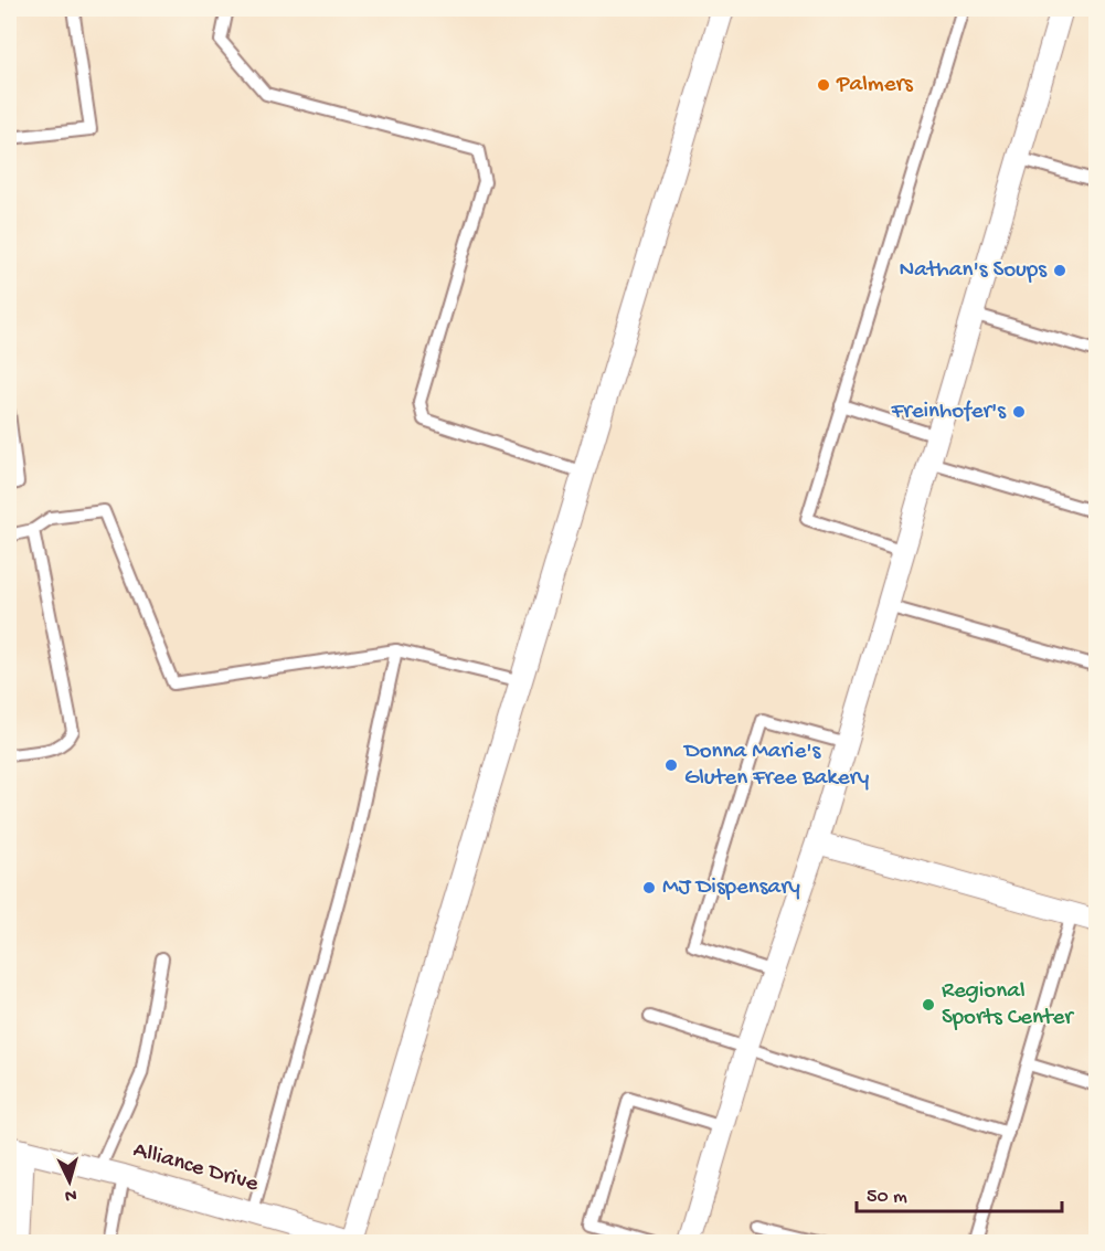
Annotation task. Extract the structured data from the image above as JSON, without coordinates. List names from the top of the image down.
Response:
{
  "streets": {
    "street": ["Alliance Drive"]
  },
  "places": [
    "Palmers",
    "Nathan's Soups",
    "Freinhofer's",
    "Donna Marie's Gluten Free Bakery",
    "MJ Dispensary",
    "Regional Sports Center"
  ],
  "scale_bar": "50 m",
  "north": "bottom"
}
